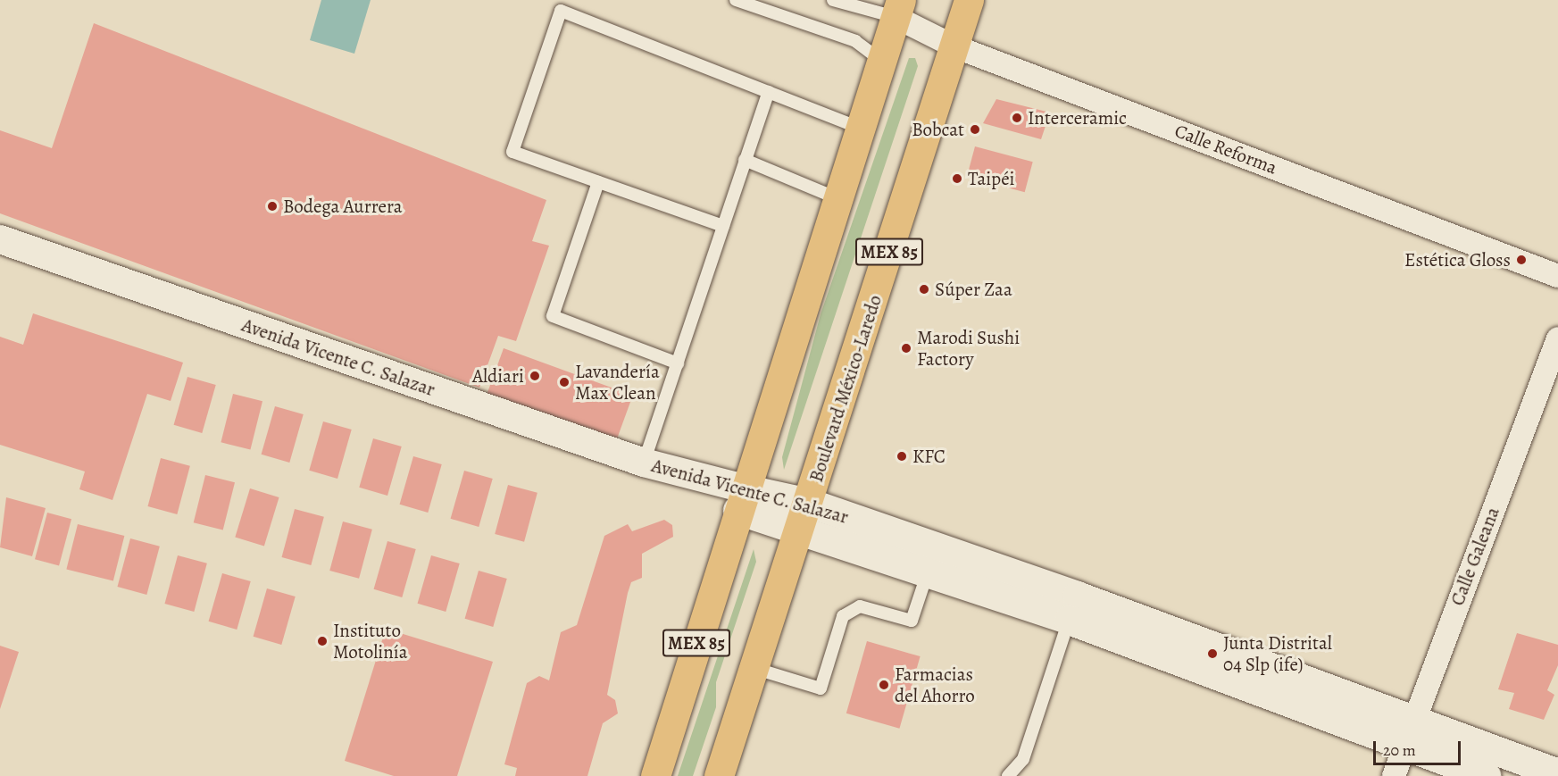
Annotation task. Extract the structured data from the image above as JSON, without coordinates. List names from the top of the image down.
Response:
{
  "streets": {
    "main road": ["MEX 85", "Avenida Vicente C. Salazar", "Boulevard México-Laredo"],
    "street": ["Calle Reforma", "Calle Galeana"]
  },
  "crossings": [
    ["Calle Reforma", "MEX 85"],
    ["Calle Reforma", "Boulevard México-Laredo"],
    ["MEX 85", "Avenida Vicente C. Salazar"],
    ["Avenida Vicente C. Salazar", "Boulevard México-Laredo"],
    ["Avenida Vicente C. Salazar", "Calle Galeana"]
  ],
  "places": [
    "Interceramic",
    "Bobcat",
    "Taipéi",
    "Bodega Aurrera",
    "Estética Gloss",
    "Súper Zaa",
    "Marodi Sushi Factory",
    "Aldiari",
    "Lavandería Max Clean",
    "KFC",
    "Instituto Motolinía",
    "Junta Distrital 04 Slp (ife)",
    "Farmacias del Ahorro"
  ],
  "scale_bar": "20 m"
}
